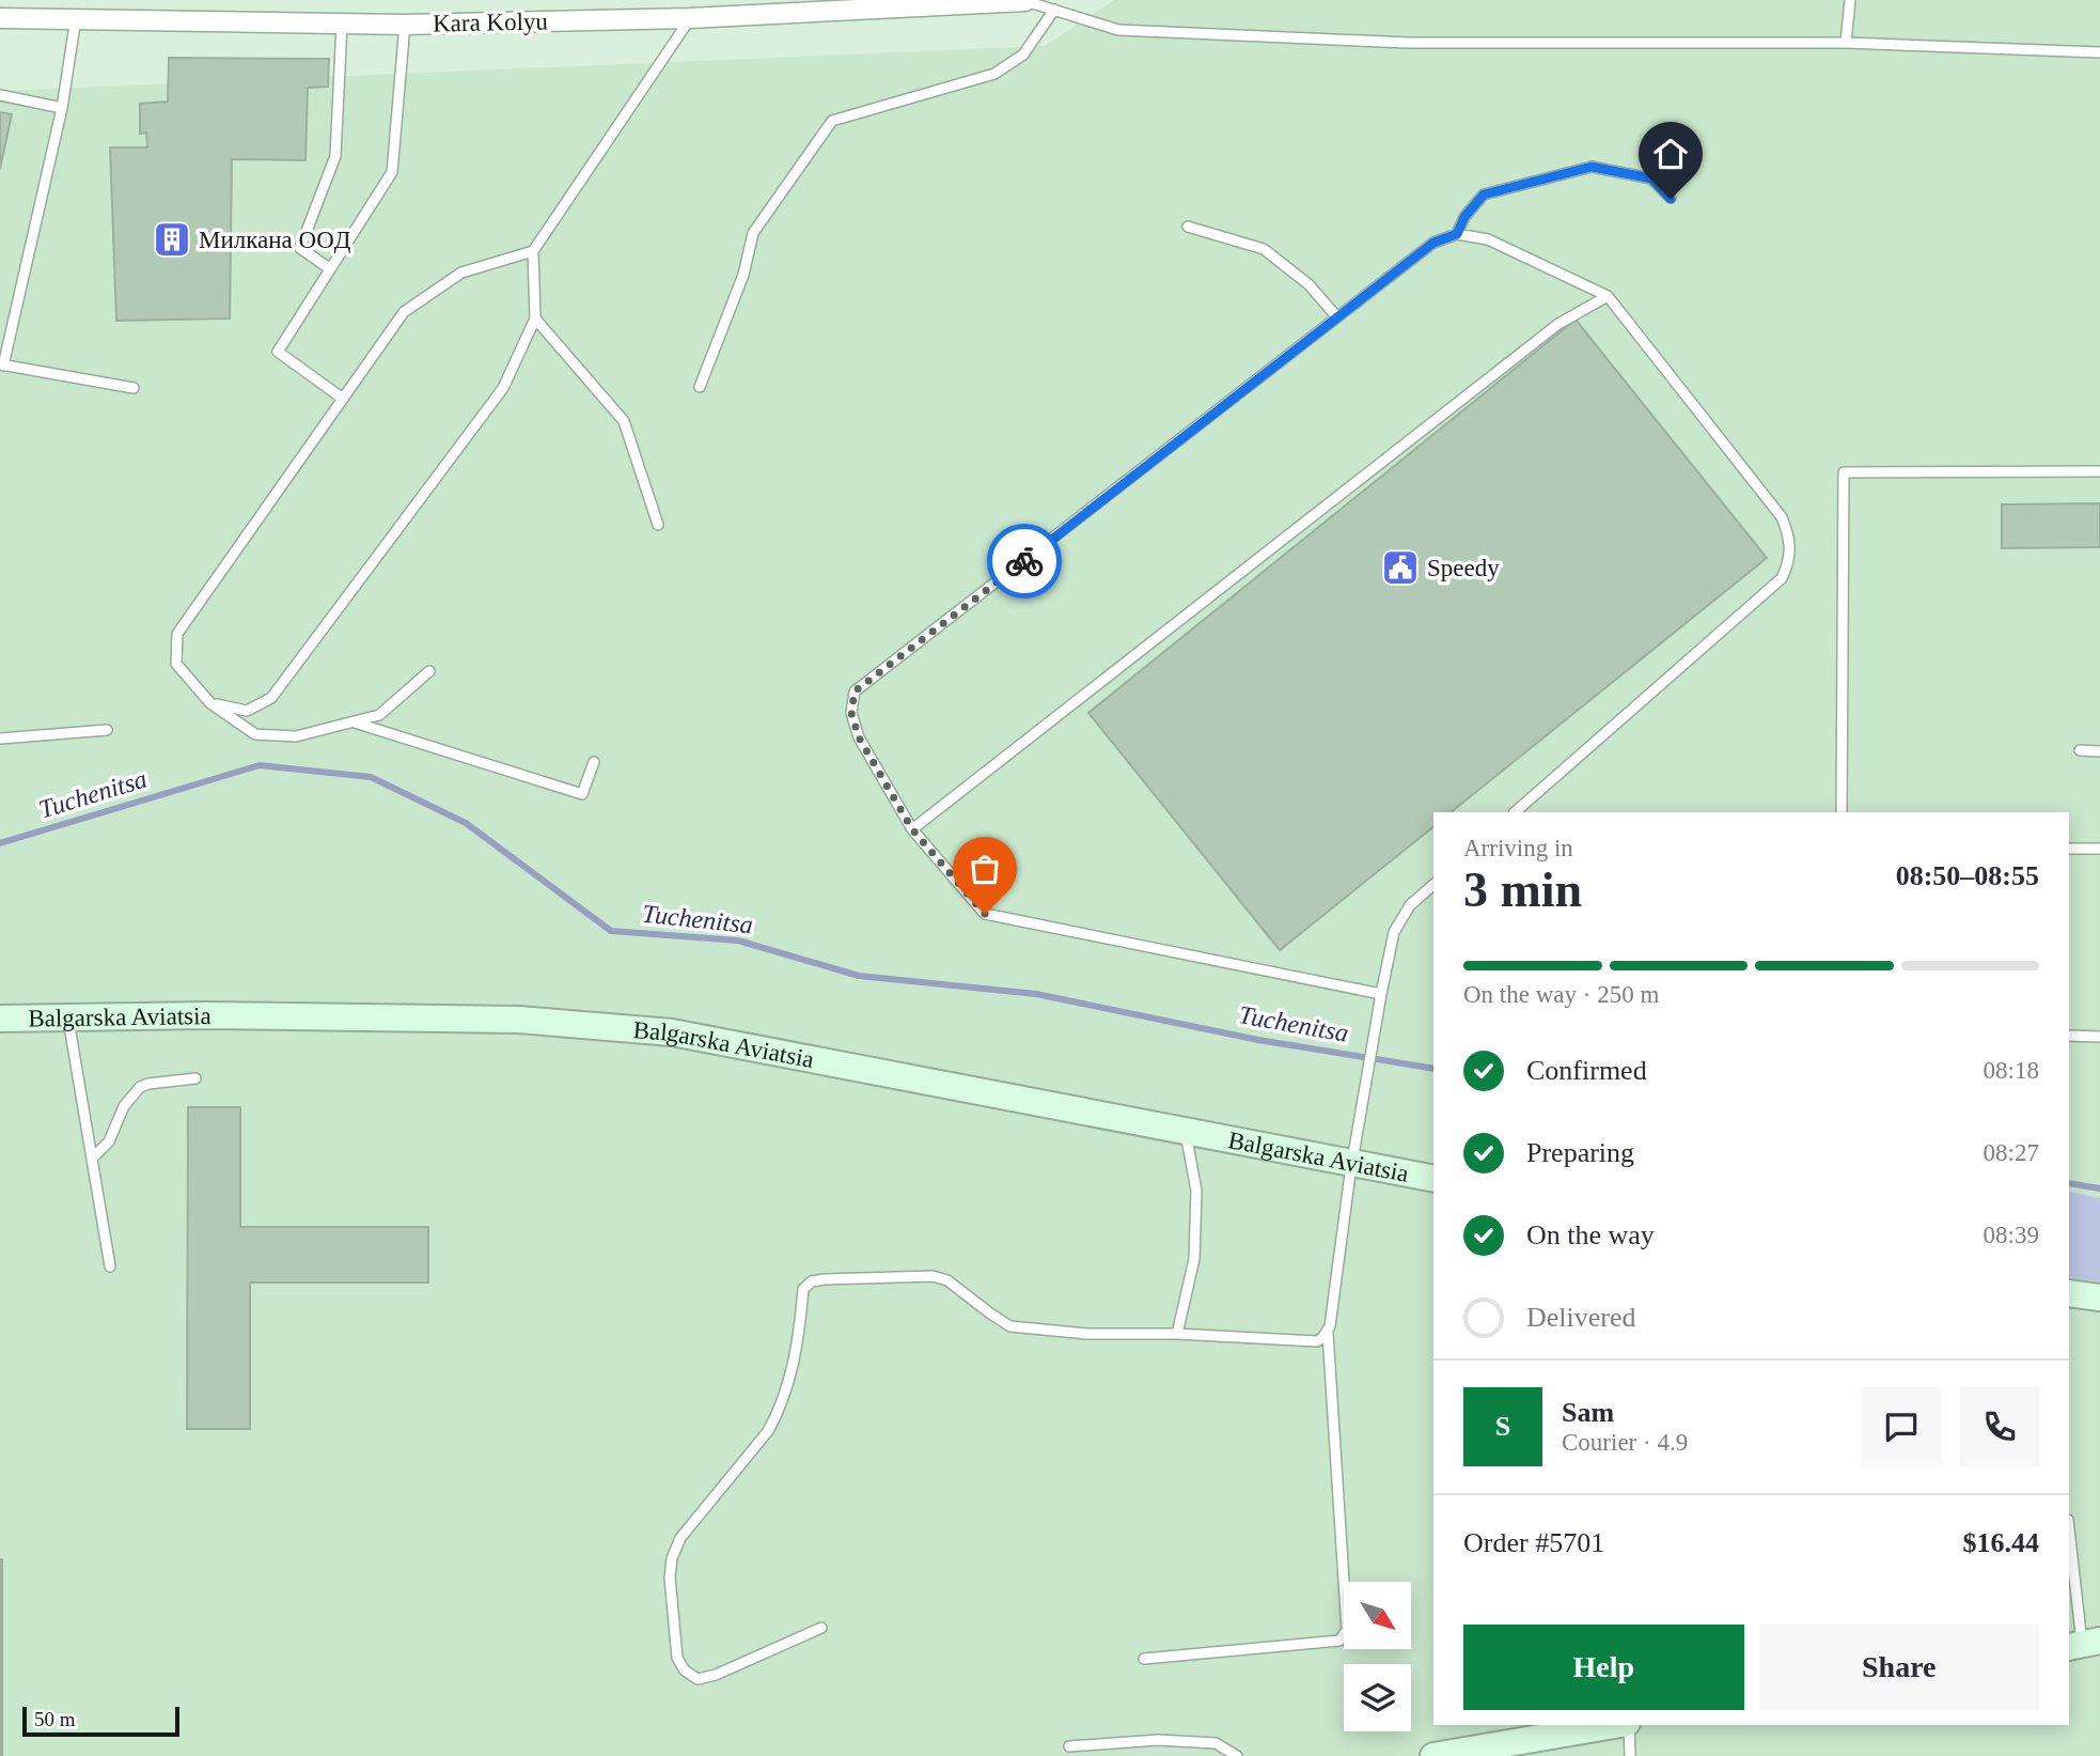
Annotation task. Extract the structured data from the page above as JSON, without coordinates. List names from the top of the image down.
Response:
{
  "streets": {
    "street": ["Kara Kolyu", "Balgarska Aviatsia"]
  },
  "water": ["Tuchenitsa"],
  "places": {
    "building": ["Милкана OOД"],
    "public building": ["Speedy"]
  },
  "scale_bar": "50 m",
  "north": "bottom right",
  "page": {
    "heading": ["3 min", "Arriving in", "08:50–08:55"],
    "panel": [
      "Sam",
      "Courier · 4.9",
      "Order #5701",
      "$16.44"
    ],
    "bar": "On the way · 250 m",
    "list": [
      ["Confirmed", "08:18"],
      ["Preparing", "08:27"],
      ["On the way", "08:39"],
      "Delivered"
    ],
    "round": "S",
    "buttons": ["Help", "Share"],
    "scale": "50 m"
  }
}
